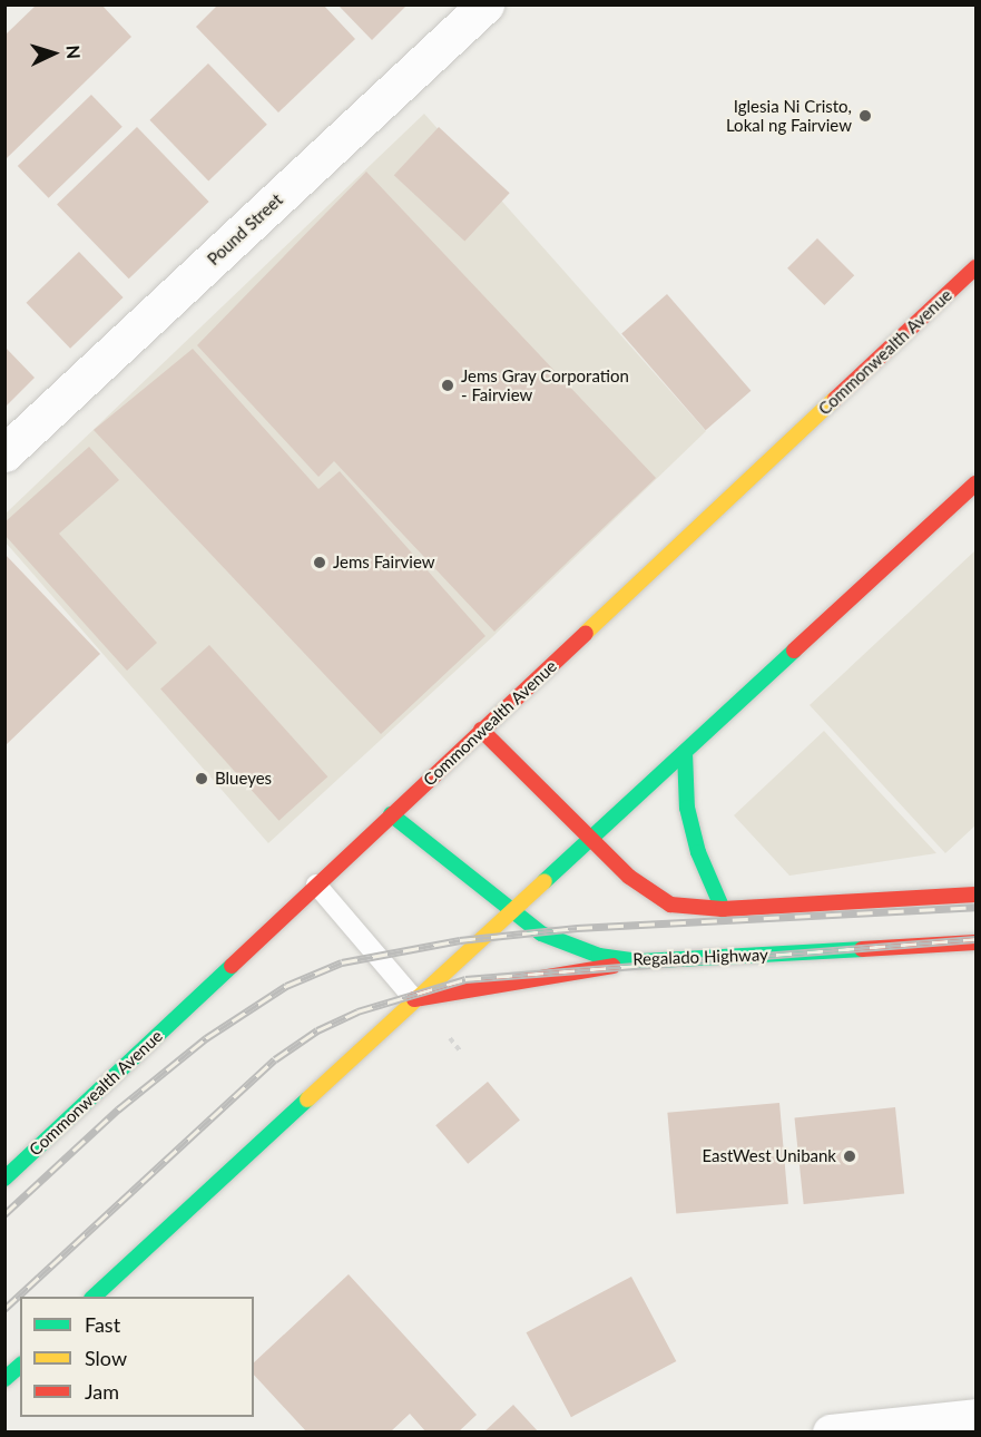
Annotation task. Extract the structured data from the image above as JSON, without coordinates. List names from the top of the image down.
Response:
{
  "streets": {
    "main road": ["Commonwealth Avenue", "Regalado Highway"],
    "street": ["Pound Street"]
  },
  "crossings": [
    ["Commonwealth Avenue", "Regalado Highway"]
  ],
  "places": [
    "Iglesia Ni Cristo, Lokal ng Fairview",
    "Jems Gray Corporation - Fairview",
    "Jems Fairview",
    "Blueyes",
    "EastWest Unibank"
  ],
  "legend": ["Fast", "Slow", "Jam"],
  "north": "right"
}
